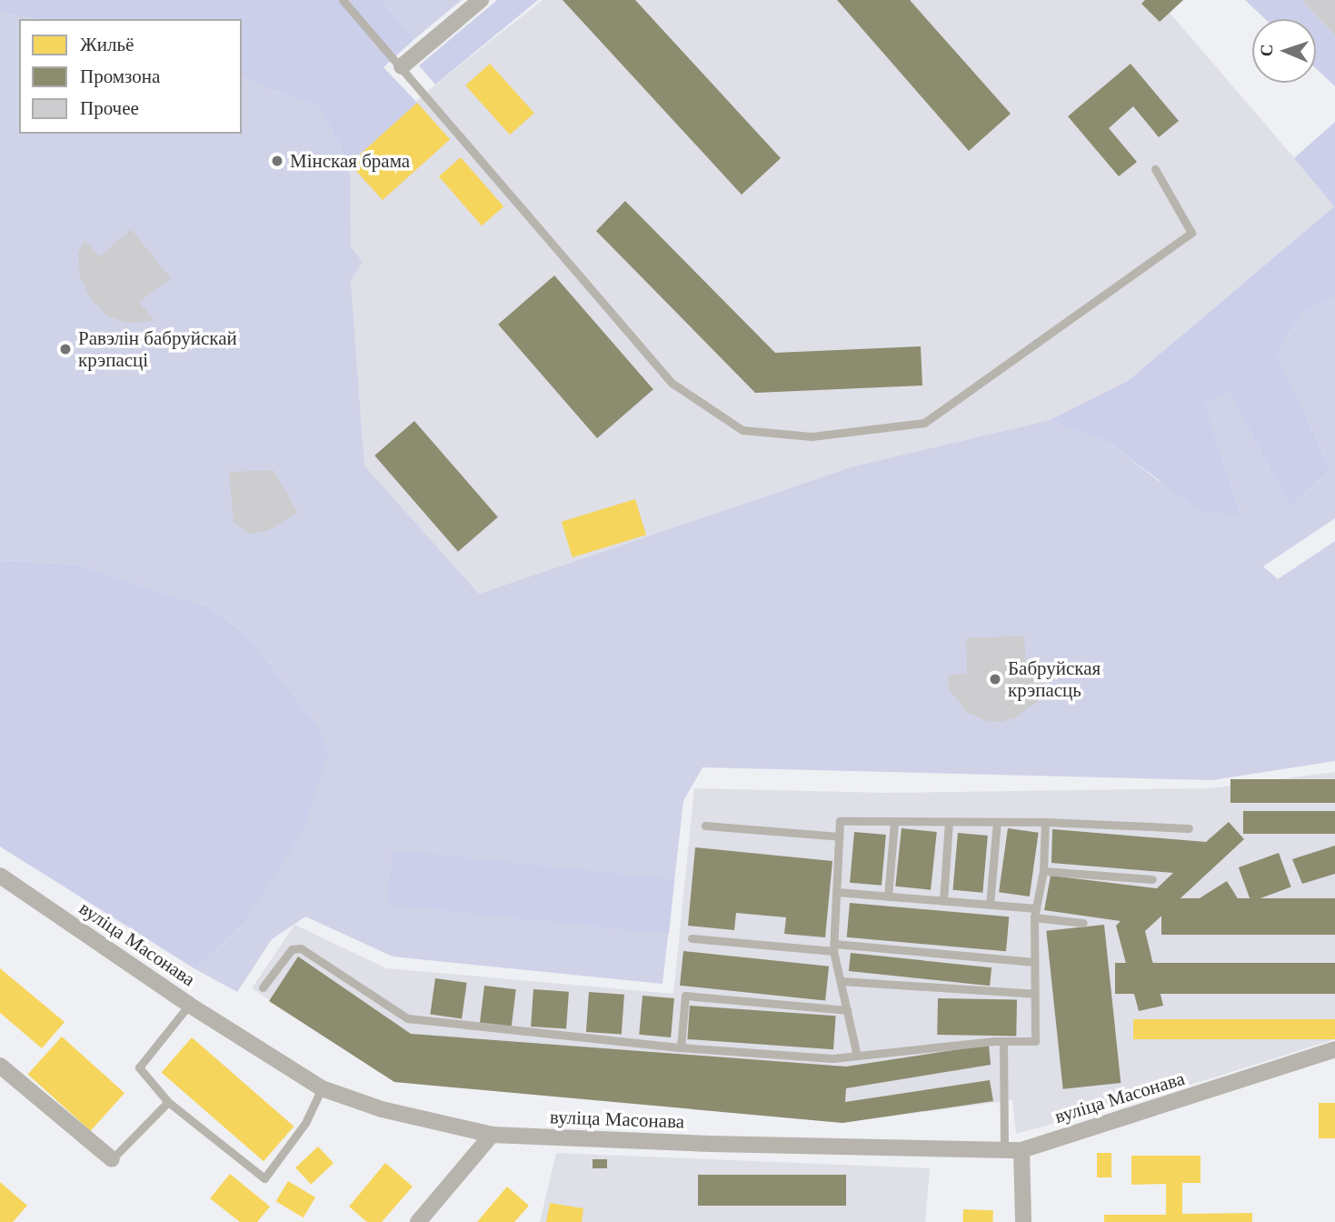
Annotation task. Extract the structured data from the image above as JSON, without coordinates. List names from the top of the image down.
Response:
{
  "streets": {
    "street": ["вуліца Масонава"]
  },
  "places": ["Мінская брама", "Равэлін бабруйскай крэпасці", "Бабруйская крэпасць"],
  "legend": ["Жильё", "Промзона", "Прочее"],
  "north": "left"
}
